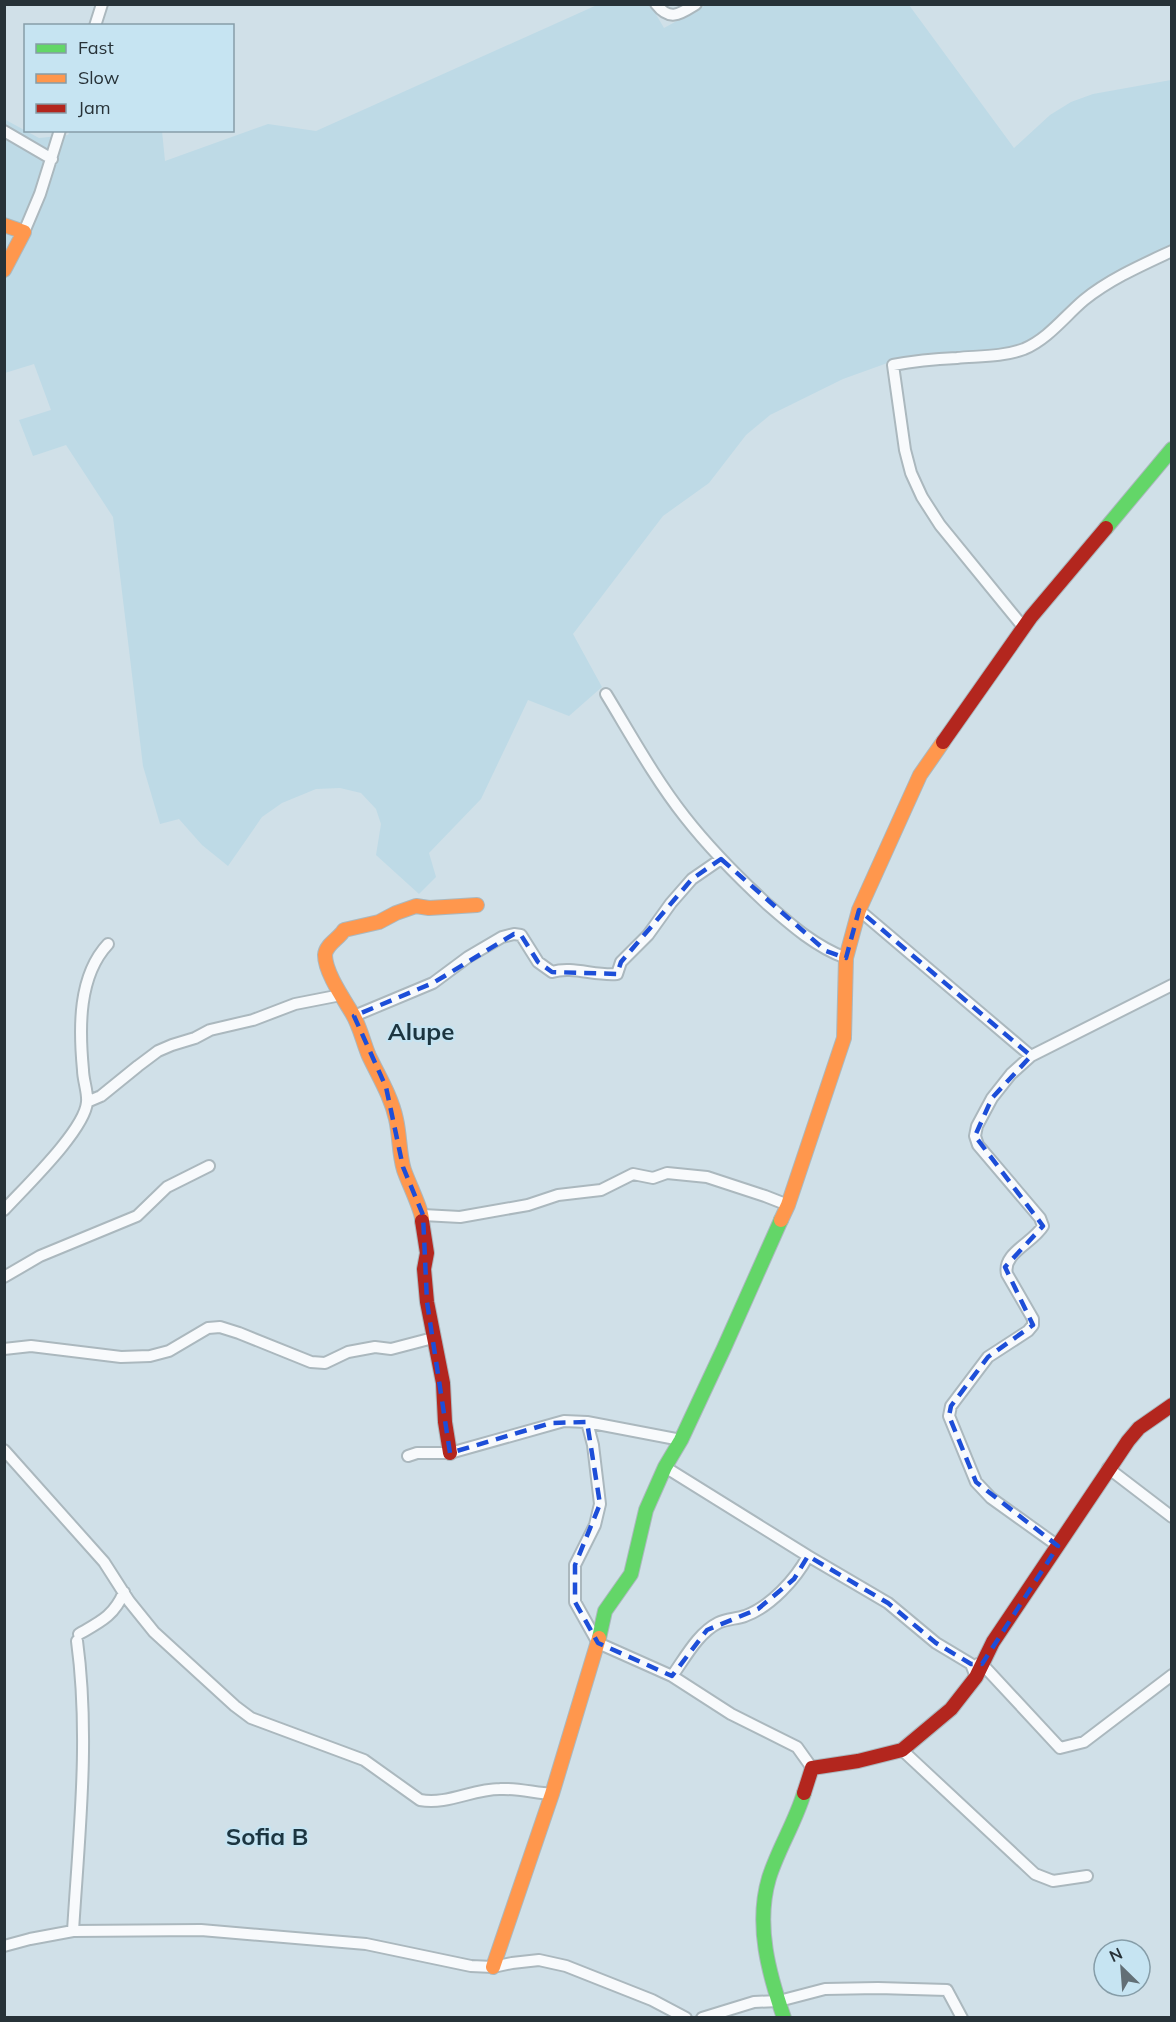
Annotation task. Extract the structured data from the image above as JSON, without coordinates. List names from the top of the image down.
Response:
{
  "districts": ["Alupe", "Sofia B"],
  "legend": ["Fast", "Slow", "Jam"],
  "north": "top left"
}
